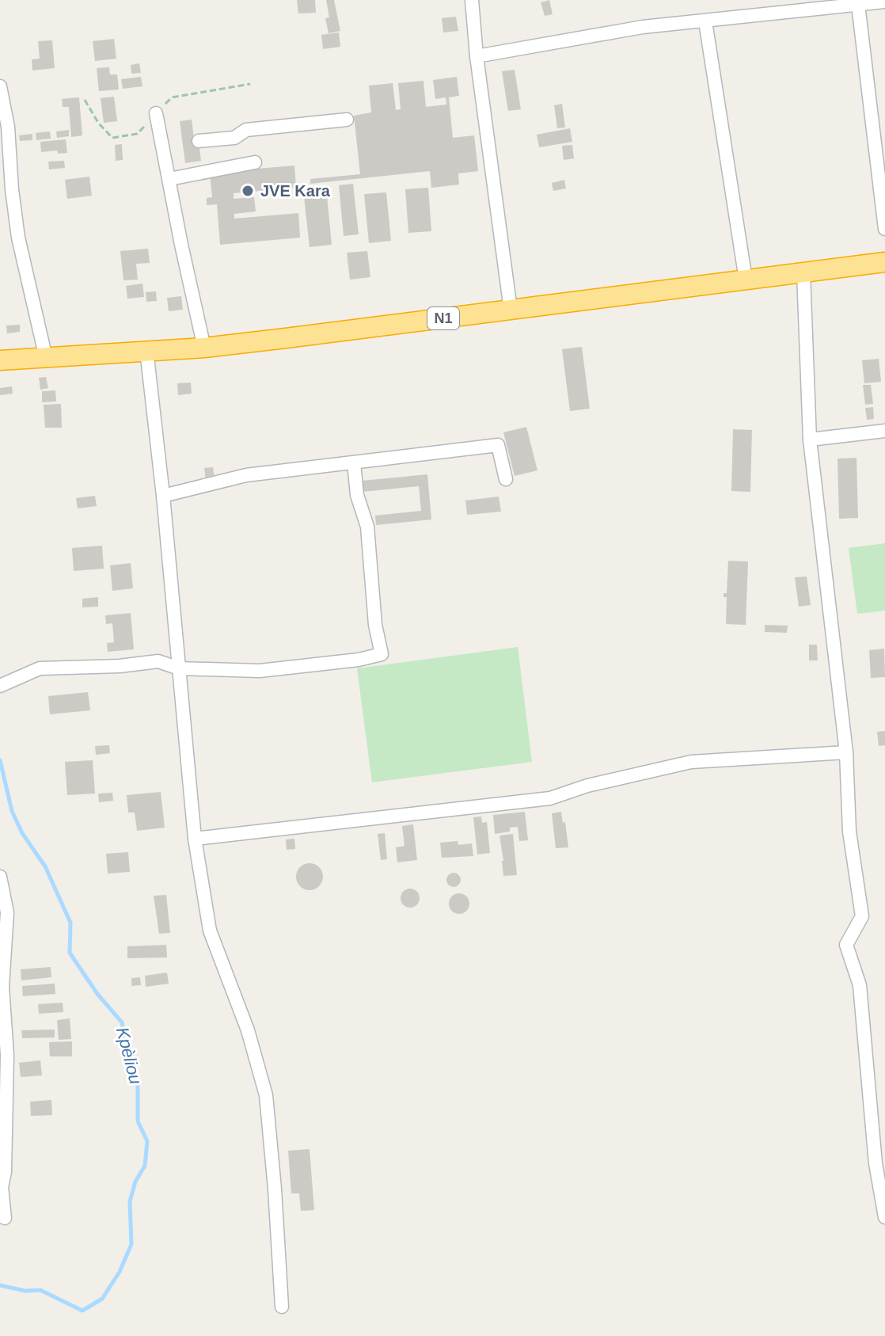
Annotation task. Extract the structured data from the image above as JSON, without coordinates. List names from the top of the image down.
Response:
{
  "streets": {
    "highway": ["N1"]
  },
  "water": ["Kpèliou"],
  "places": ["JVE Kara"]
}
